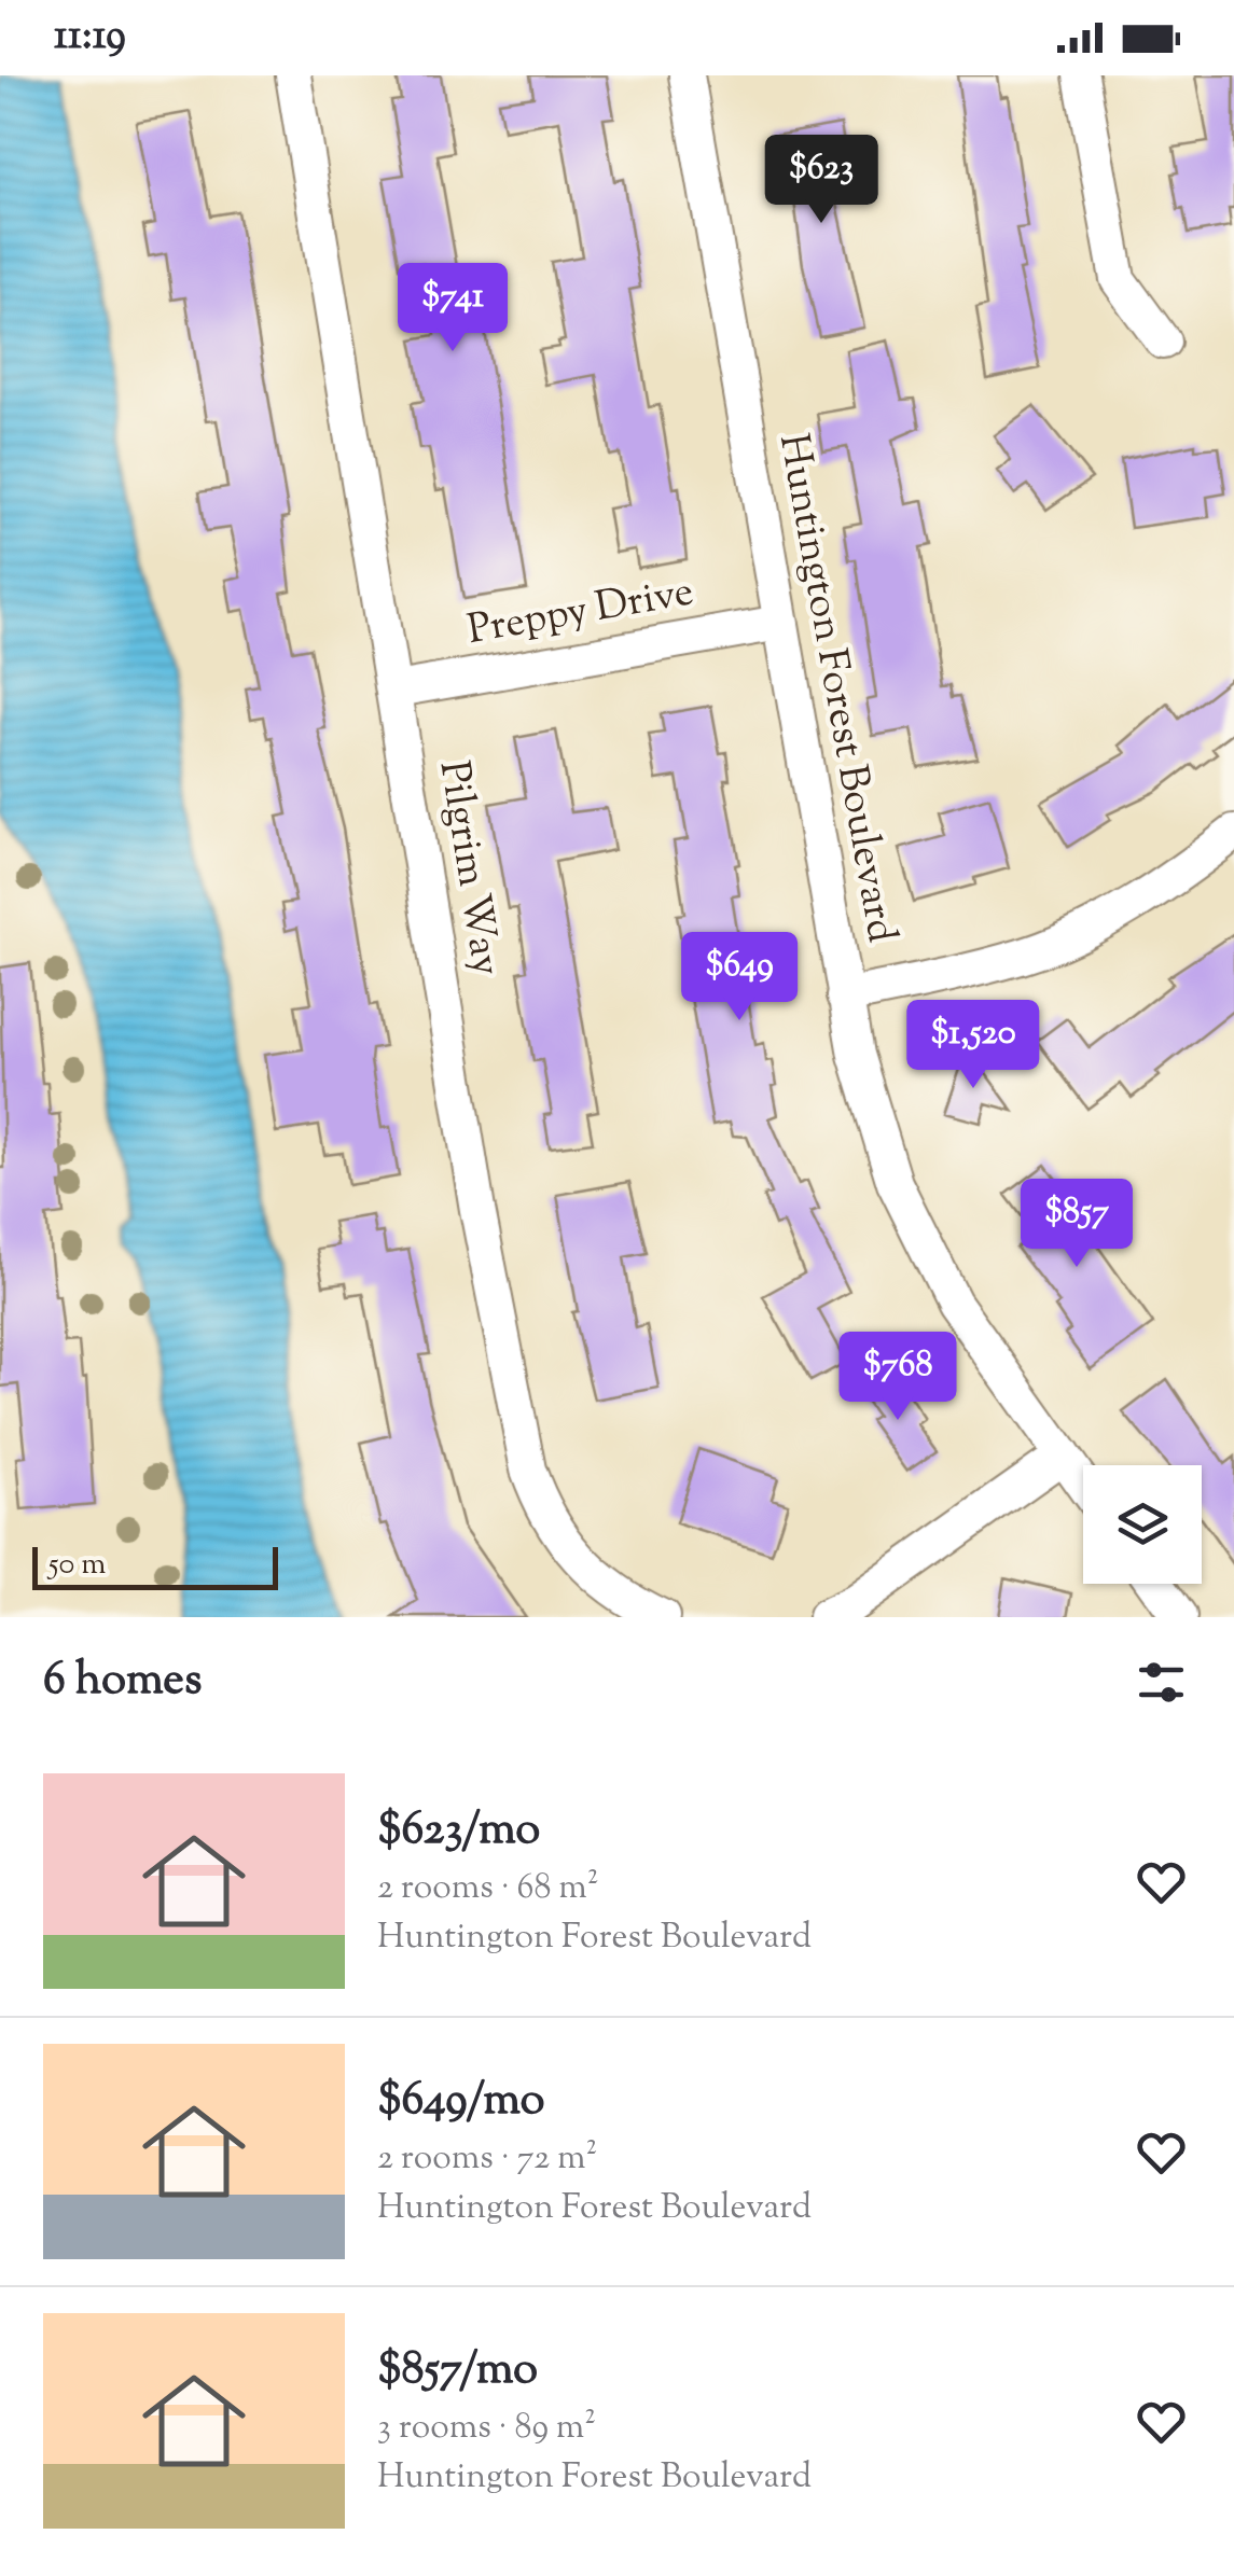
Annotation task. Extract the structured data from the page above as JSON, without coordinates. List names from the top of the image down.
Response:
{
  "streets": {
    "street": ["Preppy Drive", "Huntington Forest Boulevard", "Pilgrim Way"]
  },
  "crossings": [
    ["Preppy Drive", "Huntington Forest Boulevard"],
    ["Preppy Drive", "Pilgrim Way"]
  ],
  "scale_bar": "50 m",
  "page": {
    "status": "11:19",
    "price": [
      "$623",
      "$741",
      "$649",
      "$1,520",
      "$857",
      "$768"
    ],
    "scale": "50 m",
    "heading": "6 homes",
    "list": [
      {
        "name": "$623/mo",
        "note": "2 rooms · 68 m² · Huntington Forest Boulevard"
      },
      {
        "name": "$649/mo",
        "note": "2 rooms · 72 m² · Huntington Forest Boulevard"
      },
      {
        "name": "$857/mo",
        "note": "3 rooms · 89 m² · Huntington Forest Boulevard"
      }
    ]
  }
}
